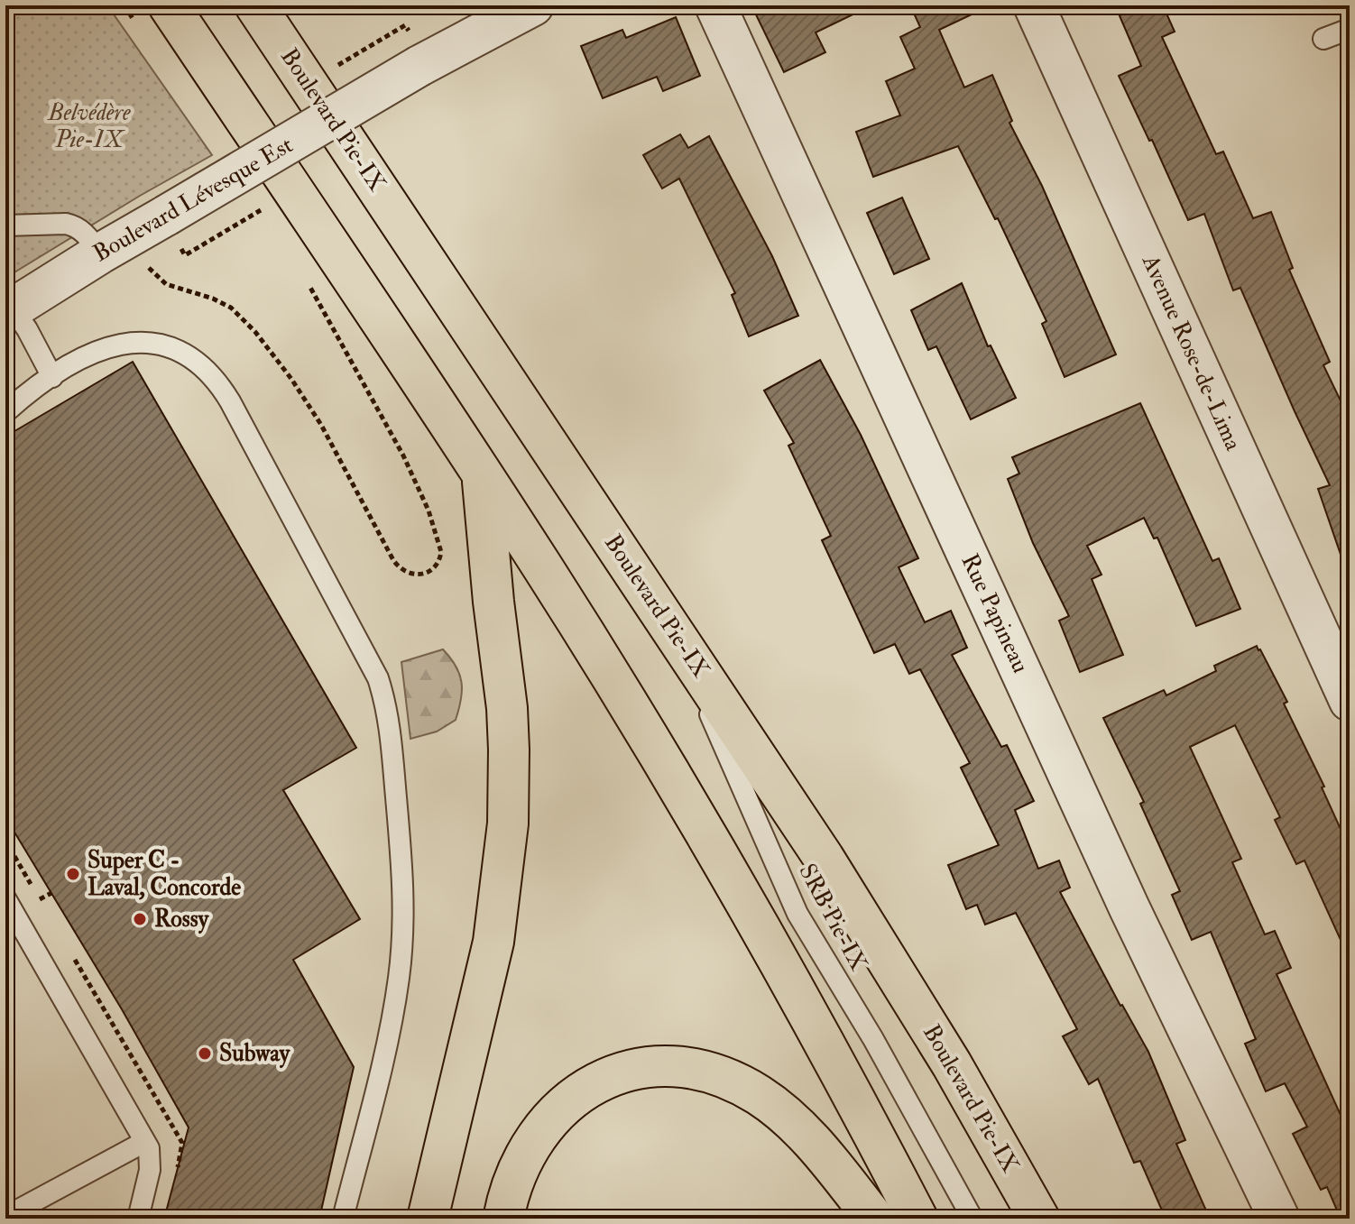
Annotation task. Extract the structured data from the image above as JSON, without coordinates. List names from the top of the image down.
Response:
{
  "streets": {
    "highway": ["Boulevard Pie-IX"],
    "street": ["Boulevard Lévesque Est", "Avenue Rose-de-Lima", "Rue Papineau"],
    "lane": ["SRB Pie-IX"]
  },
  "crossings": [
    ["Boulevard Pie-IX", "SRB Pie-IX"]
  ],
  "parks": ["Belvédère Pie-IX"],
  "places": ["Super C - Laval, Concorde", "Rossy", "Subway"]
}
